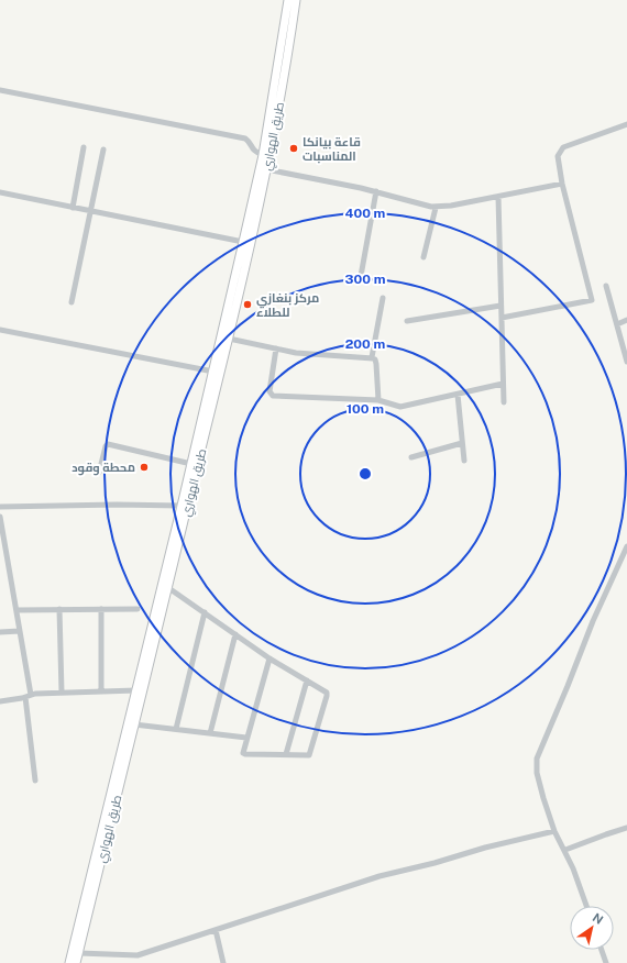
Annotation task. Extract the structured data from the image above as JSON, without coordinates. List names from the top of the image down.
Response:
{
  "streets": {
    "highway": ["طريق الهواري"]
  },
  "places": ["قاعة بيانكا المناسبات", "مركز بنغازي للطلاء", "محطة وقود"],
  "north": "top right",
  "rings": [
    "400 m",
    "300 m",
    "200 m",
    "100 m"
  ]
}
